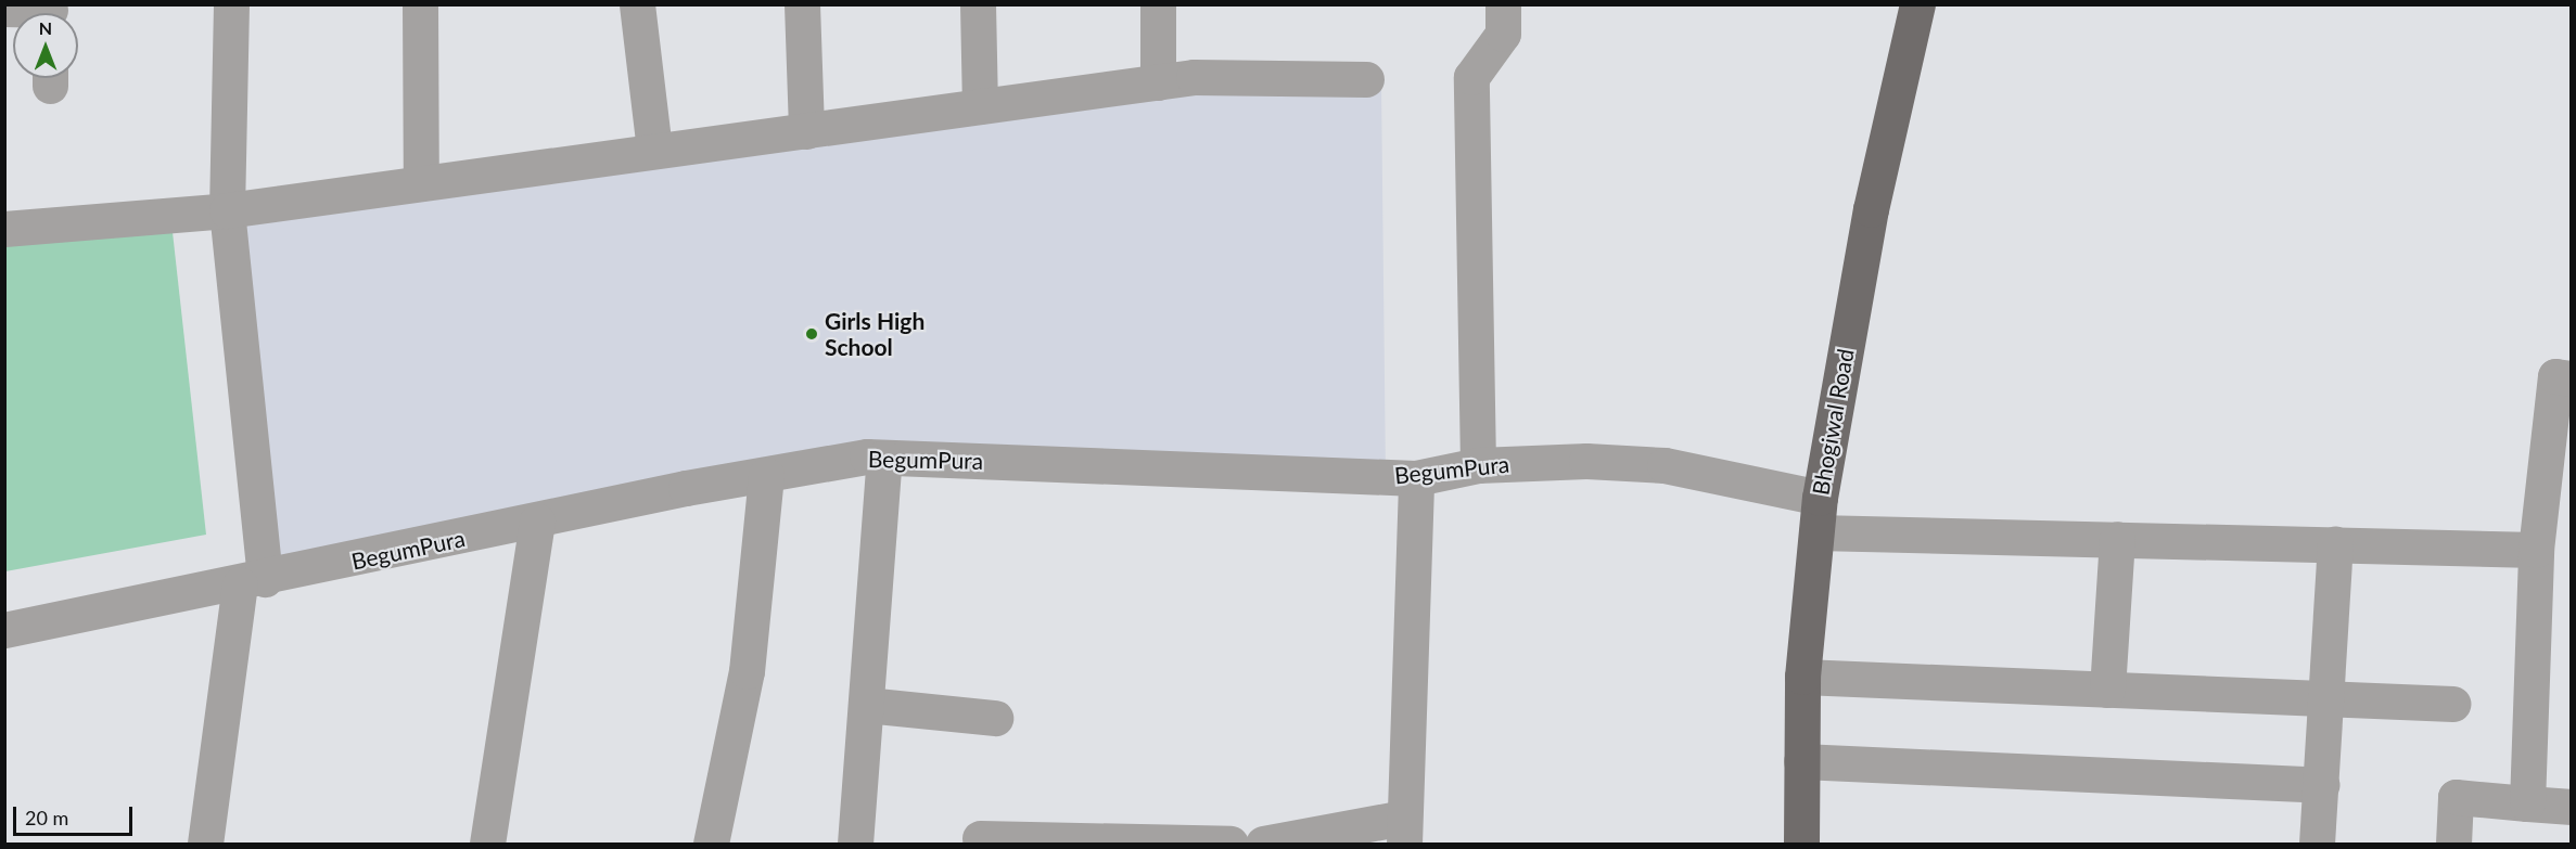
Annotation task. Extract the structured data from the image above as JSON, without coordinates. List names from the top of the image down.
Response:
{
  "streets": {
    "main road": ["Bhogiwal Road"],
    "street": ["BegumPura"]
  },
  "crossings": [
    ["Bhogiwal Road", "BegumPura"]
  ],
  "places": ["Girls High School"],
  "scale_bar": "20 m",
  "north": "top"
}
